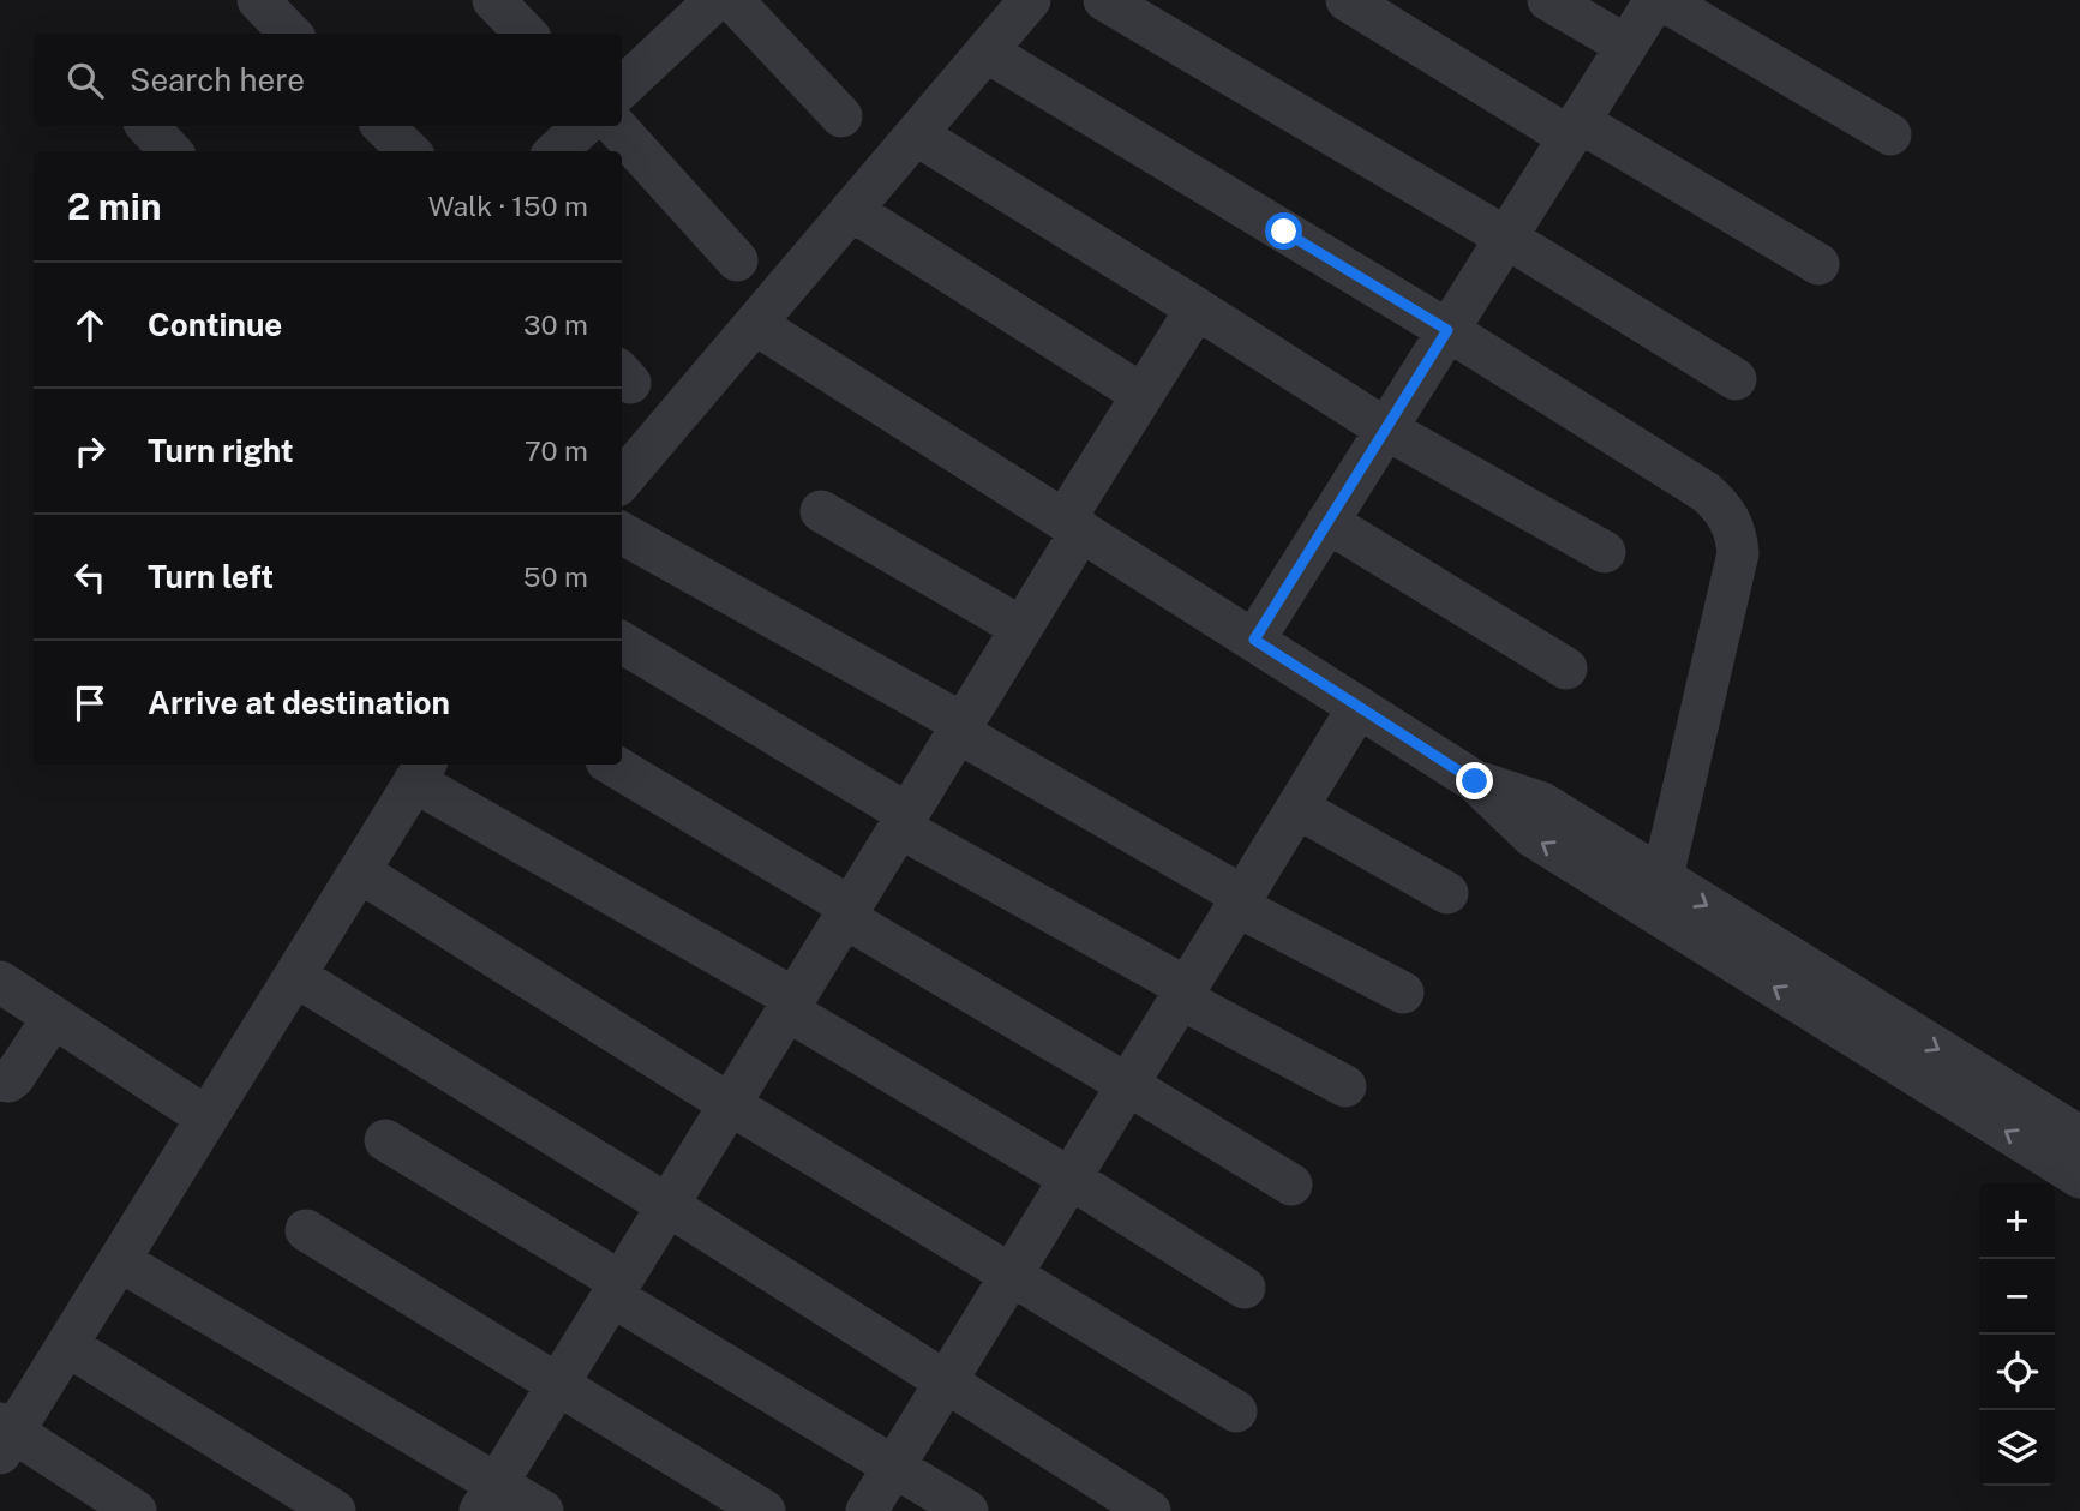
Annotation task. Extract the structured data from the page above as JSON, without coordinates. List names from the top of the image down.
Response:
{
  "page": {
    "search": "Search here",
    "heading": ["2 min", "Walk · 150 m"],
    "list": [
      ["Continue", "30 m"],
      ["Turn right", "70 m"],
      ["Turn left", "50 m"],
      "Arrive at destination"
    ],
    "map_buttons": ["+", "−"]
  }
}
